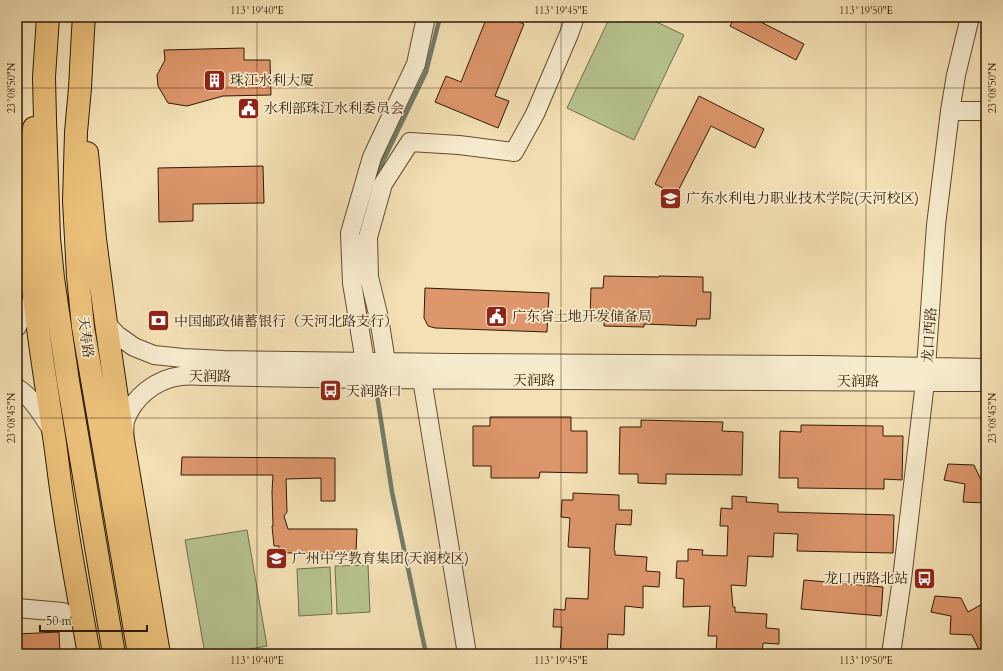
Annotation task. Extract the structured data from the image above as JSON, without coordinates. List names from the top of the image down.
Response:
{
  "streets": {
    "highway": ["天寿路"],
    "street": ["龙口西路", "天润路"]
  },
  "crossings": [
    ["龙口西路", "天润路"]
  ],
  "places": {
    "building": ["珠江水利大厦"],
    "public building": ["水利部珠江水利委员会", "广东省土地开发储备局"],
    "school or university": ["广东水利电力职业技术学院(天河校区)", "广州中学教育集团(天润校区)"],
    "bank": ["中国邮政储蓄银行（天河北路支行）"],
    "bus stop": ["天润路口", "龙口西路北站"]
  },
  "scale_bar": "50 m",
  "coordinates": [
    "113°19'40\"E",
    "113°19'45\"E",
    "113°19'50\"E",
    "23°08'50\"N",
    "23°08'45\"N"
  ]
}
